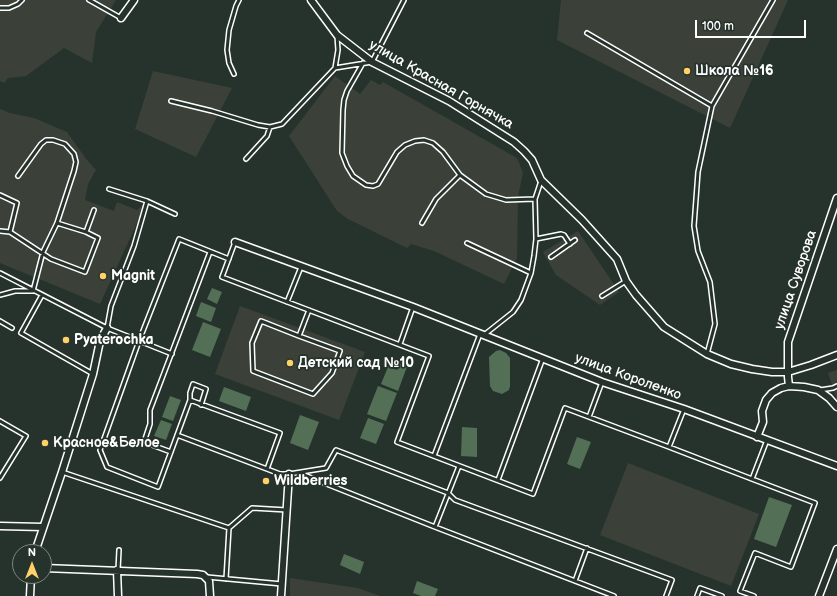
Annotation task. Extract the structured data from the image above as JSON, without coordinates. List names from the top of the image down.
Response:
{
  "streets": {
    "street": ["улица Красная Горнячка", "улица Суворова", "улица Короленко"]
  },
  "crossings": [
    ["улица Красная Горнячка", "улица Суворова"]
  ],
  "places": [
    "Школа №16",
    "Magnit",
    "Pyaterochka",
    "Детский сад №10",
    "Красное&Белое",
    "Wildberries"
  ],
  "scale_bar": "100 m",
  "north": "top"
}
